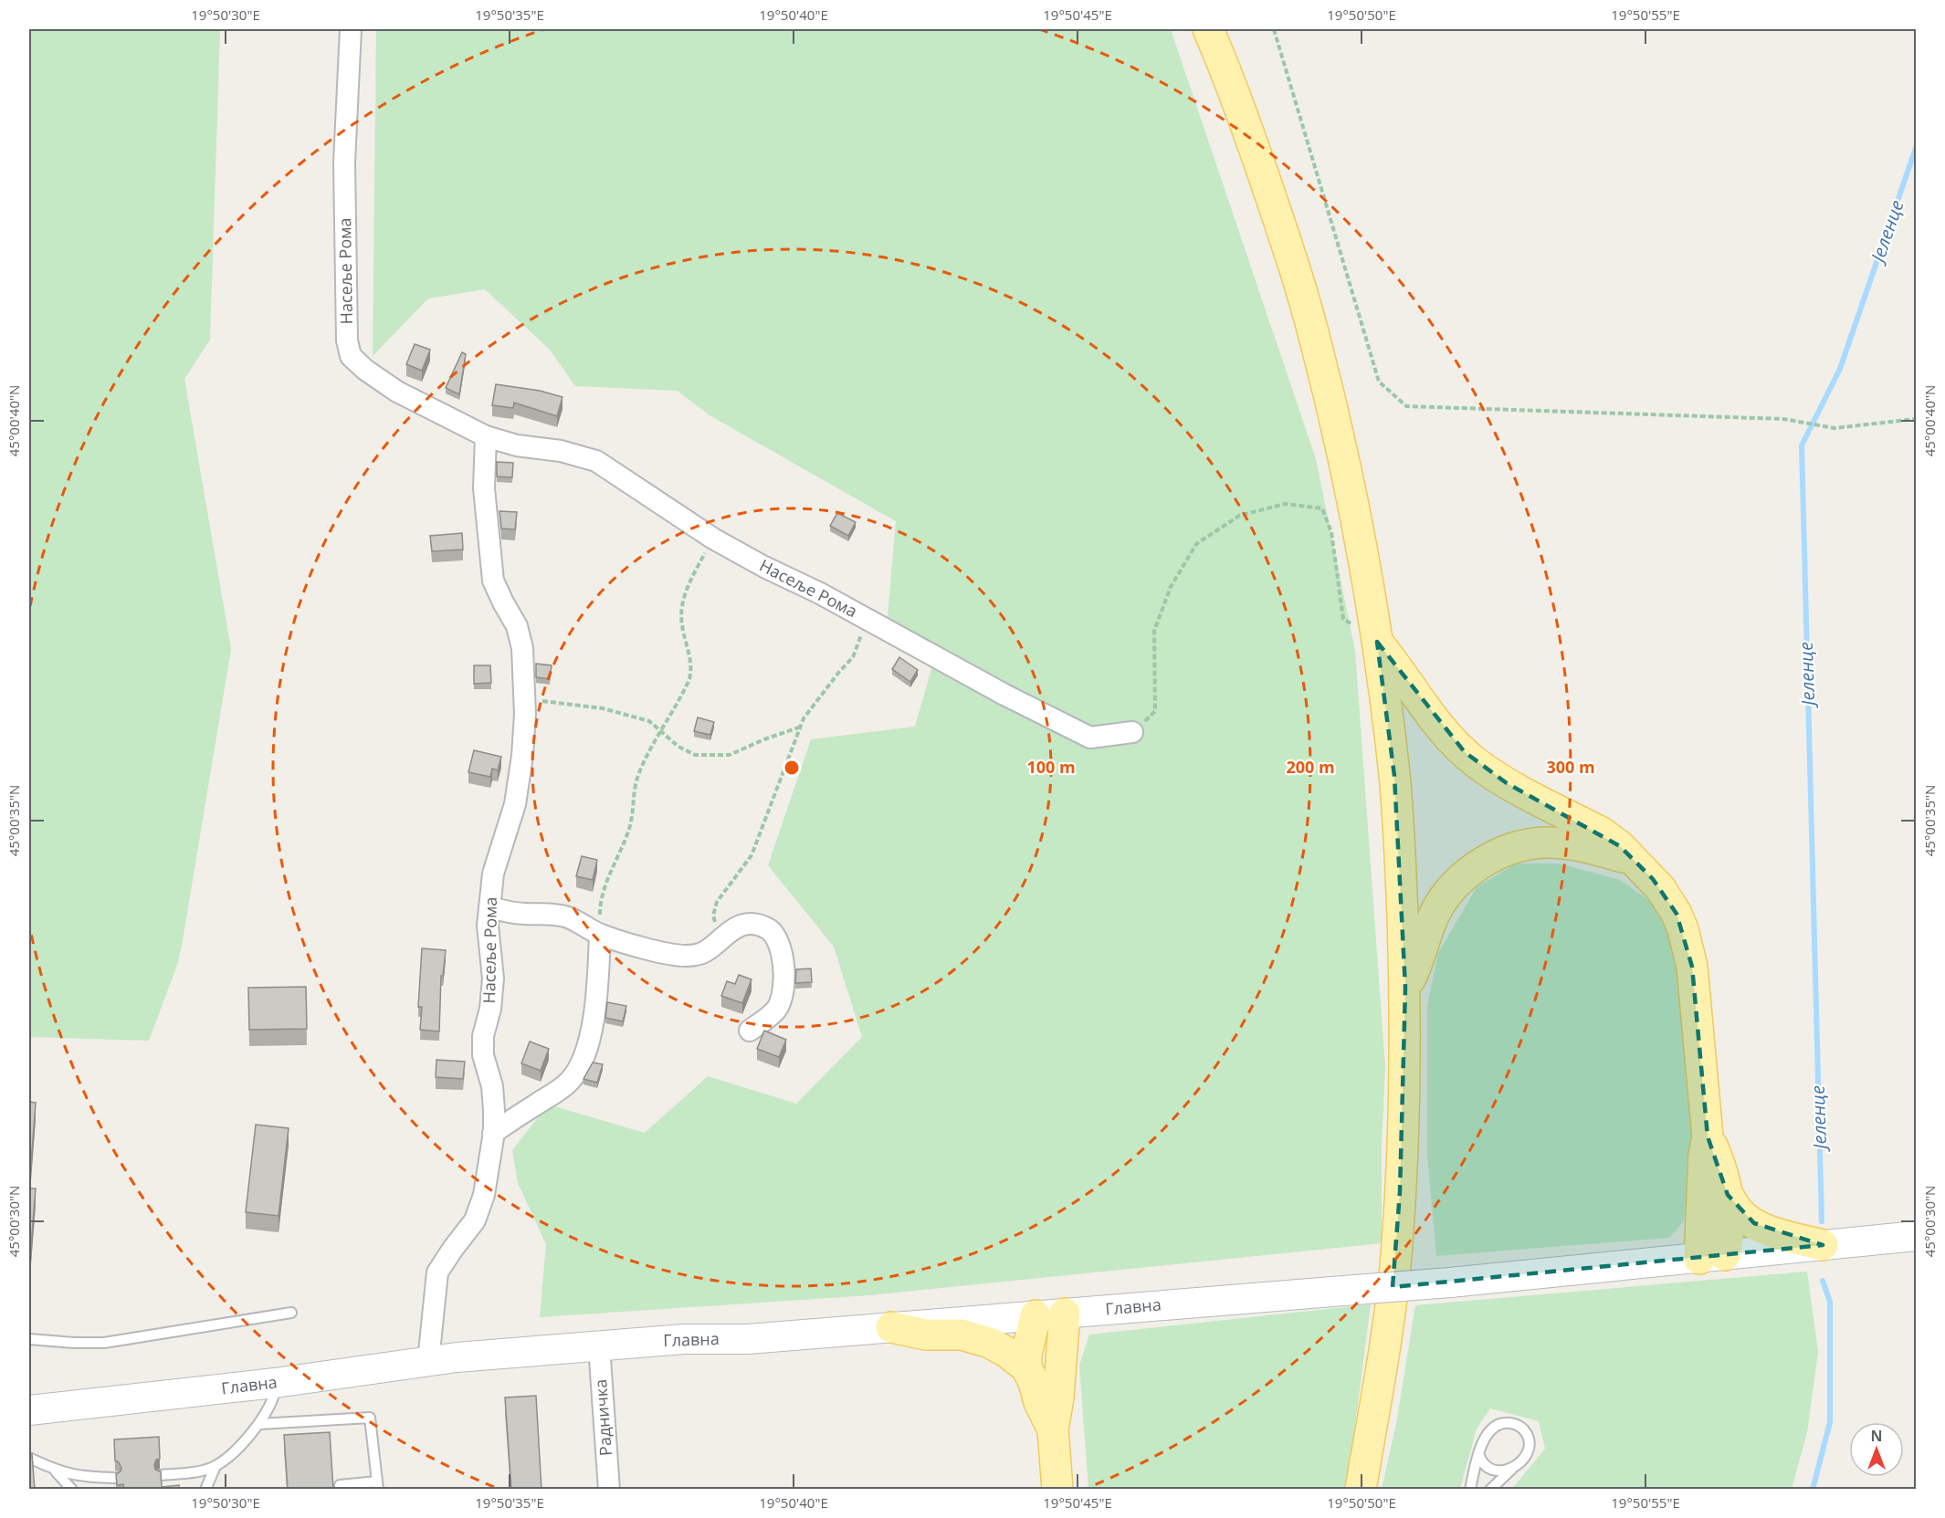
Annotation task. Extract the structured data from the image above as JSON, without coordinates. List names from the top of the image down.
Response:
{
  "streets": {
    "main road": ["Главна"],
    "street": ["Насеље Рома", "Радничка"]
  },
  "crossings": [
    ["Насеље Рома", "Главна"],
    ["Главна", "Радничка"]
  ],
  "water": ["Јеленце"],
  "north": "top",
  "coordinates": [
    "19°50'30\"E",
    "19°50'35\"E",
    "19°50'40\"E",
    "19°50'45\"E",
    "19°50'50\"E",
    "19°50'55\"E",
    "45°00'40\"N",
    "45°00'35\"N",
    "45°00'30\"N"
  ],
  "rings": ["100 m", "200 m", "300 m"]
}
